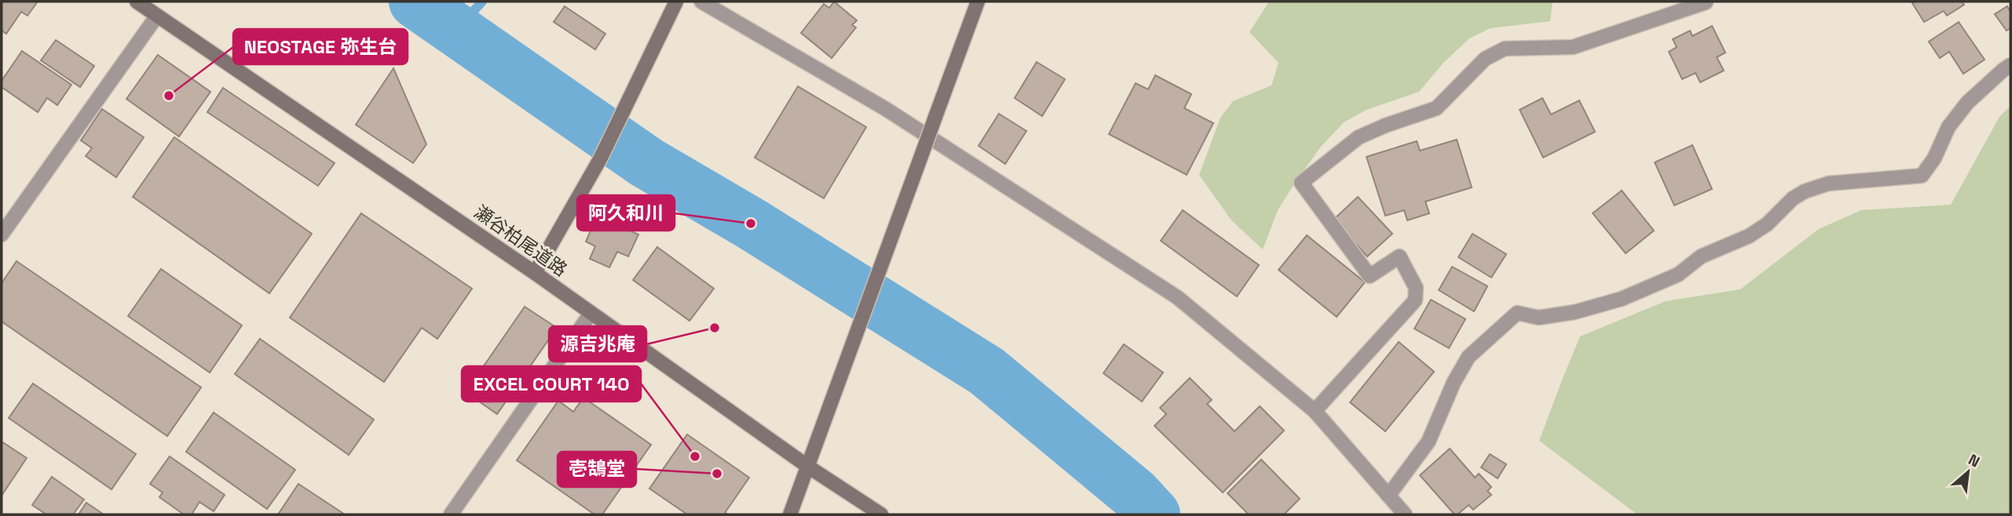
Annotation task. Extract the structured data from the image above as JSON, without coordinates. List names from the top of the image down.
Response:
{
  "streets": {
    "main road": ["瀬谷柏尾道路"]
  },
  "places": [
    "NEOSTAGE 弥生台",
    "阿久和川",
    "源吉兆庵",
    "EXCEL COURT 140",
    "壱鵠堂"
  ],
  "north": "top right"
}
